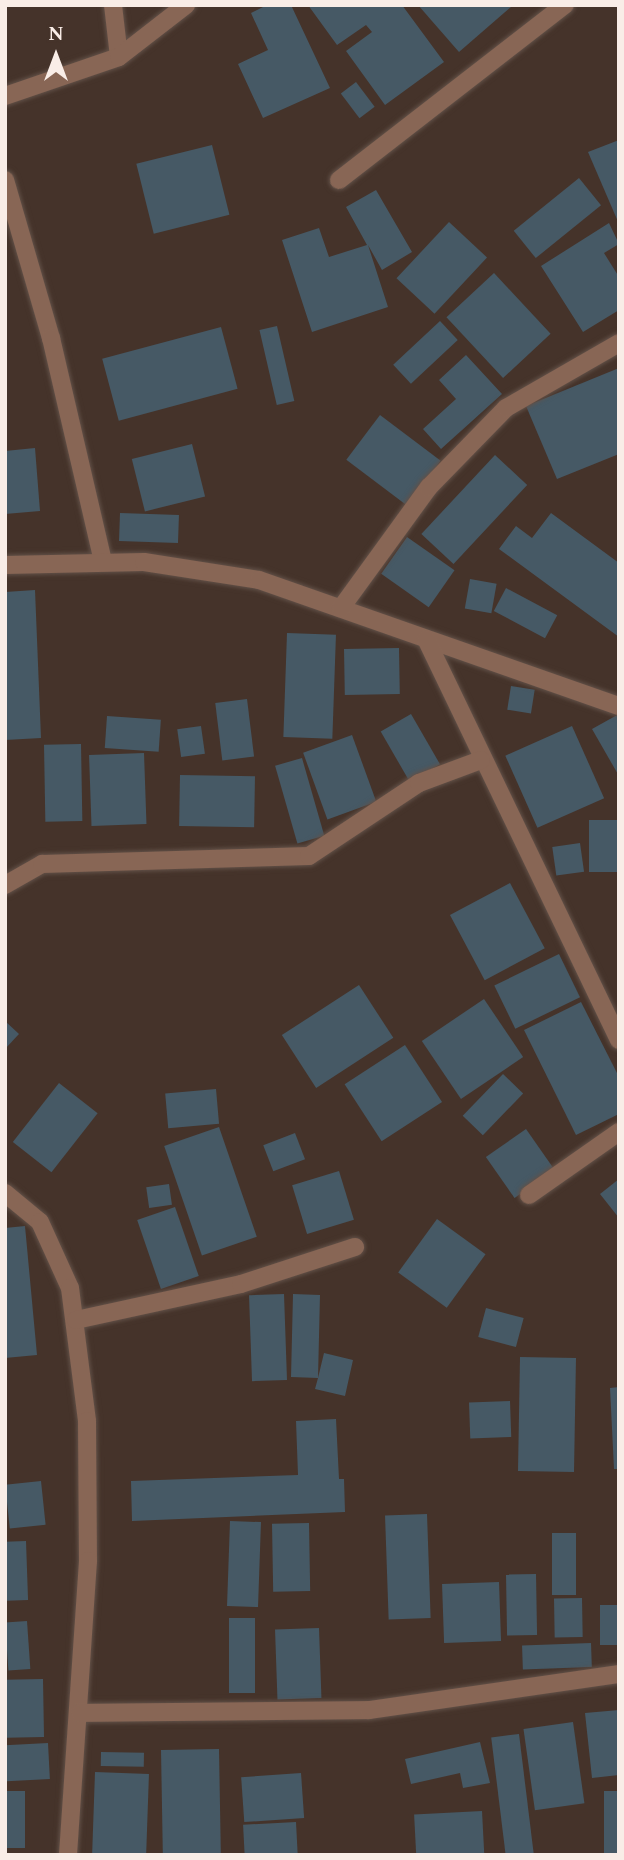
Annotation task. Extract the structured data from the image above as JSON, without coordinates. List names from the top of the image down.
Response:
{
  "north": "top"
}
